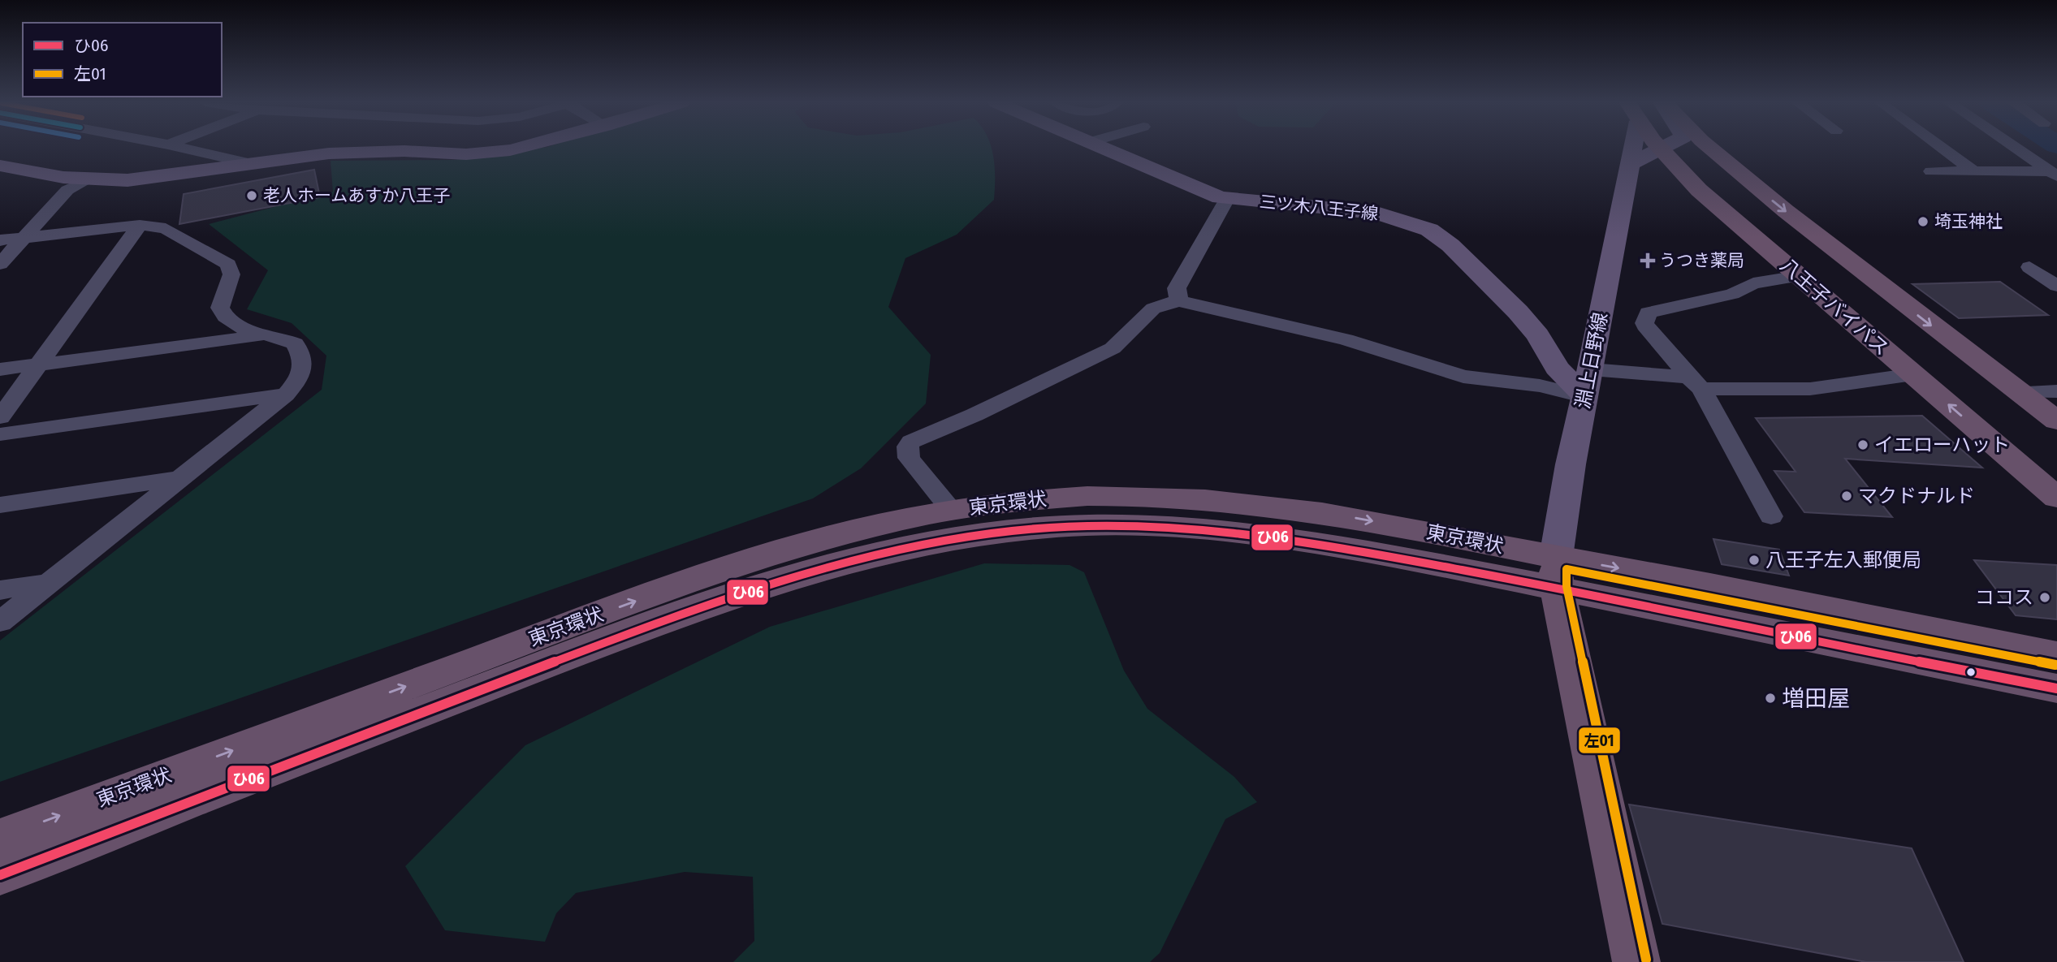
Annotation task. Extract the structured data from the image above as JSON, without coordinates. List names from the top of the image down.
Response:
{
  "streets": {
    "highway": ["八王子バイパス", "東京環状"],
    "main road": ["三ツ木八王子線", "淵上日野線"]
  },
  "crossings": [
    ["三ツ木八王子線", "淵上日野線"],
    ["淵上日野線", "東京環状"]
  ],
  "places": {
    "other": [
      "老人ホームあすか八王子",
      "埼玉神社",
      "イエローハット",
      "マクドナルド",
      "八王子左入郵便局",
      "ココス",
      "増田屋"
    ],
    "health": ["うつき薬局"]
  },
  "lines": ["transit line ひ06", "transit line 左01"],
  "legend": ["ひ06", "左01"]
}
